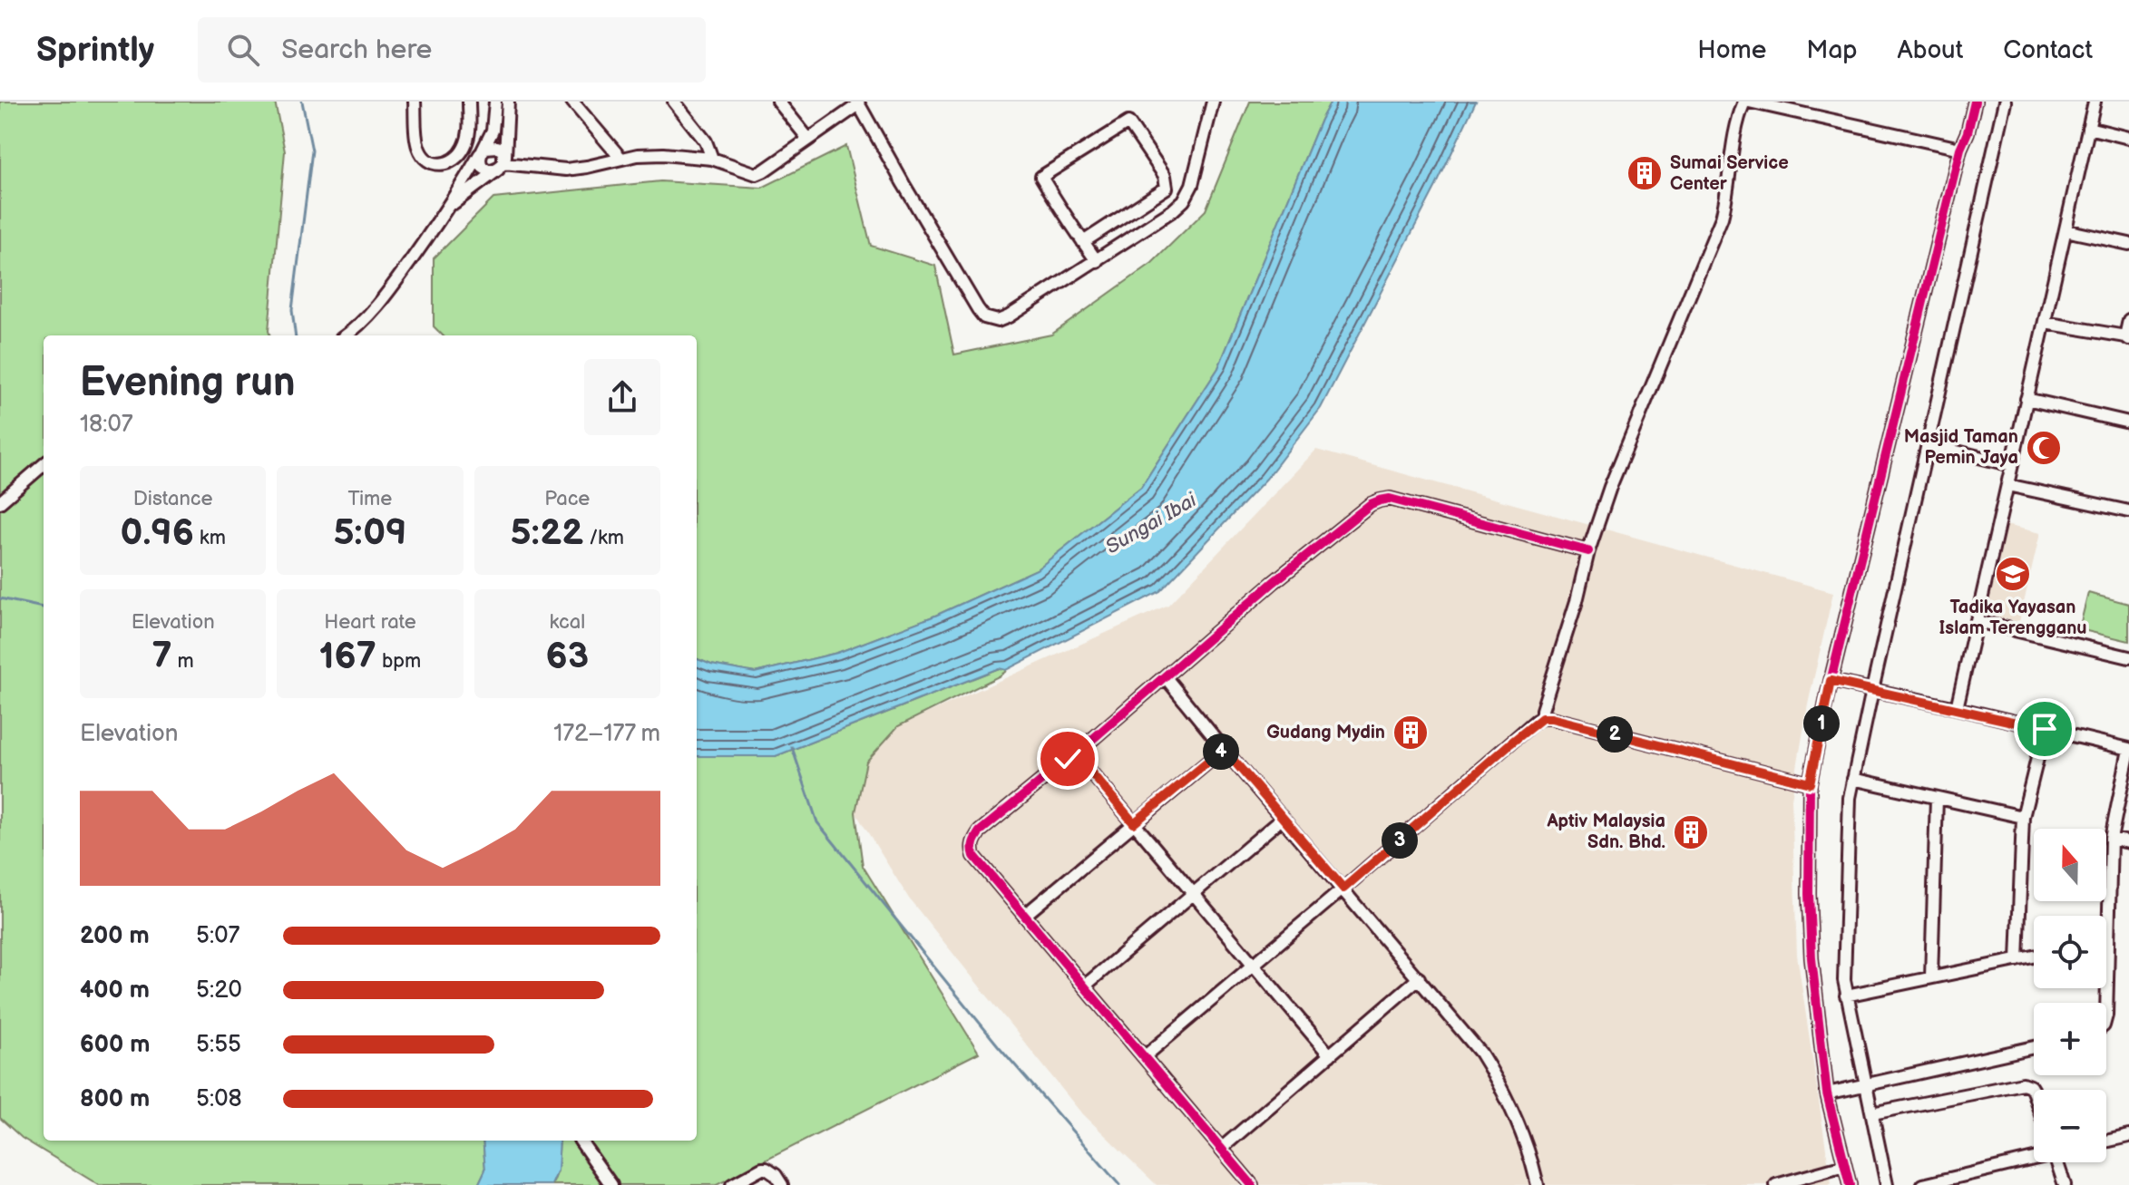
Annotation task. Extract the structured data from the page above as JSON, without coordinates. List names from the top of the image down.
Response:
{
  "water": ["Sungai Ibai"],
  "places": {
    "building": ["Sumai Service Center", "Gudang Mydin", "Aptiv Malaysia Sdn. Bhd."],
    "mosque": ["Masjid Taman Pemin Jaya"],
    "school or university": ["Tadika Yayasan Islam Terengganu"]
  },
  "north": "top",
  "page": {
    "header": "Sprintly",
    "search": "Search here",
    "nav": [
      "Home",
      "Map",
      "About",
      "Contact"
    ],
    "heading": ["Evening run", "18:07"],
    "stats": [
      ["Distance", "0.96 km"],
      ["Time", "5:09"],
      ["Pace", "5:22 /km"],
      ["Elevation", "7 m"],
      ["Heart rate", "167 bpm"],
      ["kcal", "63"]
    ],
    "pins": [
      "1",
      "2",
      "4",
      "3"
    ],
    "chart": ["Elevation", "172–177 m"],
    "map_buttons": ["+", "−"],
    "list": [
      {
        "name": "200 m",
        "note": "5:07"
      },
      {
        "name": "400 m",
        "note": "5:20"
      },
      {
        "name": "600 m",
        "note": "5:55"
      },
      {
        "name": "800 m",
        "note": "5:08"
      }
    ]
  }
}
